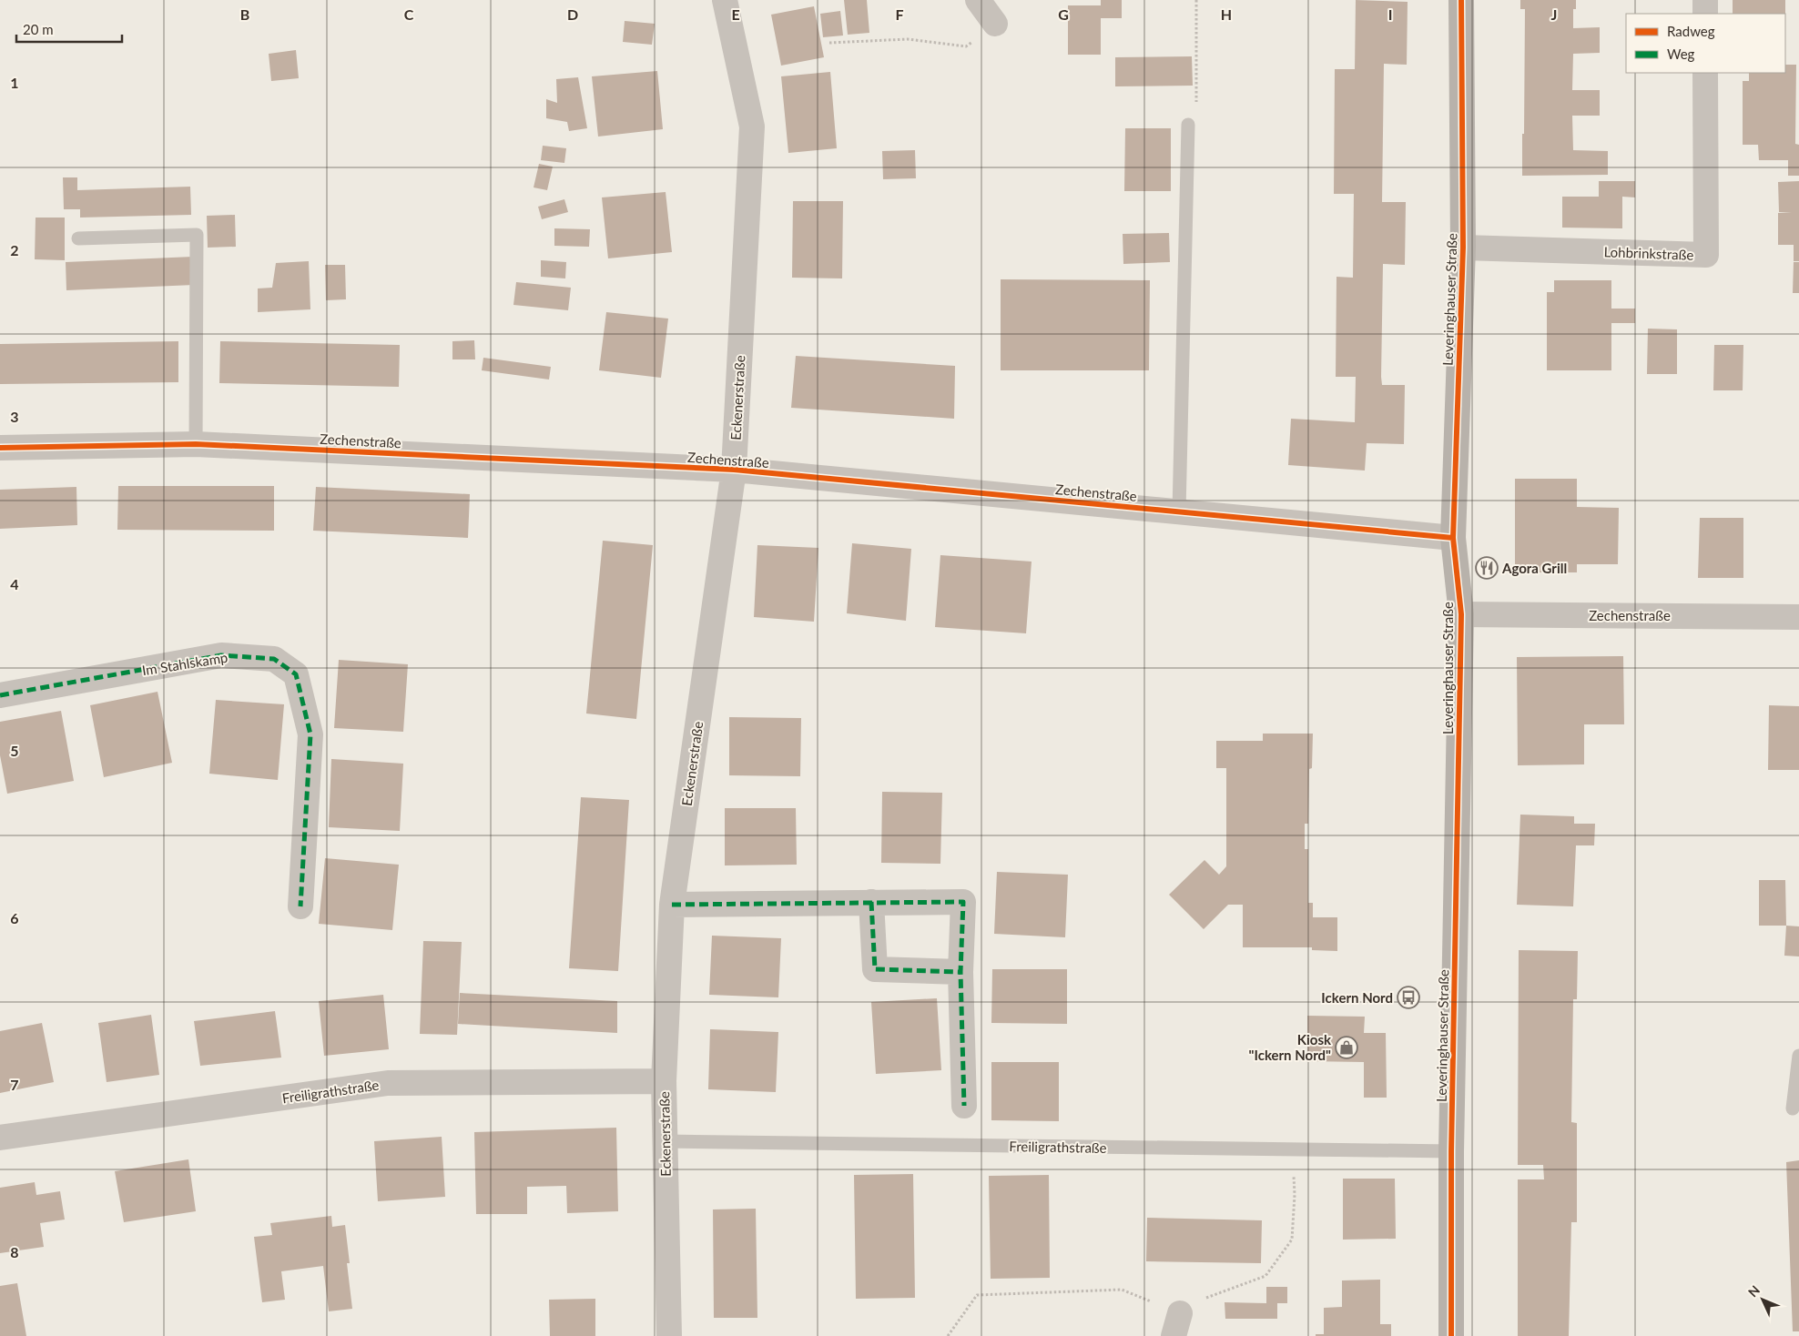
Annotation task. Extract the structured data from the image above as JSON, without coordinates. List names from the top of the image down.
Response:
{
  "streets": {
    "main road": ["Leveringhauser Straße"],
    "street": [
      "Lohbrinkstraße",
      "Eckenerstraße",
      "Zechenstraße",
      "Im Stahlskamp",
      "Freiligrathstraße"
    ]
  },
  "crossings": [
    ["Lohbrinkstraße", "Leveringhauser Straße"],
    ["Leveringhauser Straße", "Zechenstraße"],
    ["Leveringhauser Straße", "Freiligrathstraße"],
    ["Eckenerstraße", "Zechenstraße"],
    ["Eckenerstraße", "Freiligrathstraße"]
  ],
  "places": {
    "restaurant": ["Agora Grill"],
    "bus stop": ["Ickern Nord"],
    "shop": ["Kiosk \"Ickern Nord\""]
  },
  "legend": ["Radweg", "Weg"],
  "scale_bar": "20 m",
  "north": "top left",
  "grid": {
    "columns": [
      "B",
      "C",
      "D",
      "E",
      "F",
      "G",
      "H",
      "I",
      "J"
    ],
    "rows": [
      "1",
      "2",
      "3",
      "4",
      "5",
      "6",
      "7",
      "8"
    ]
  }
}
